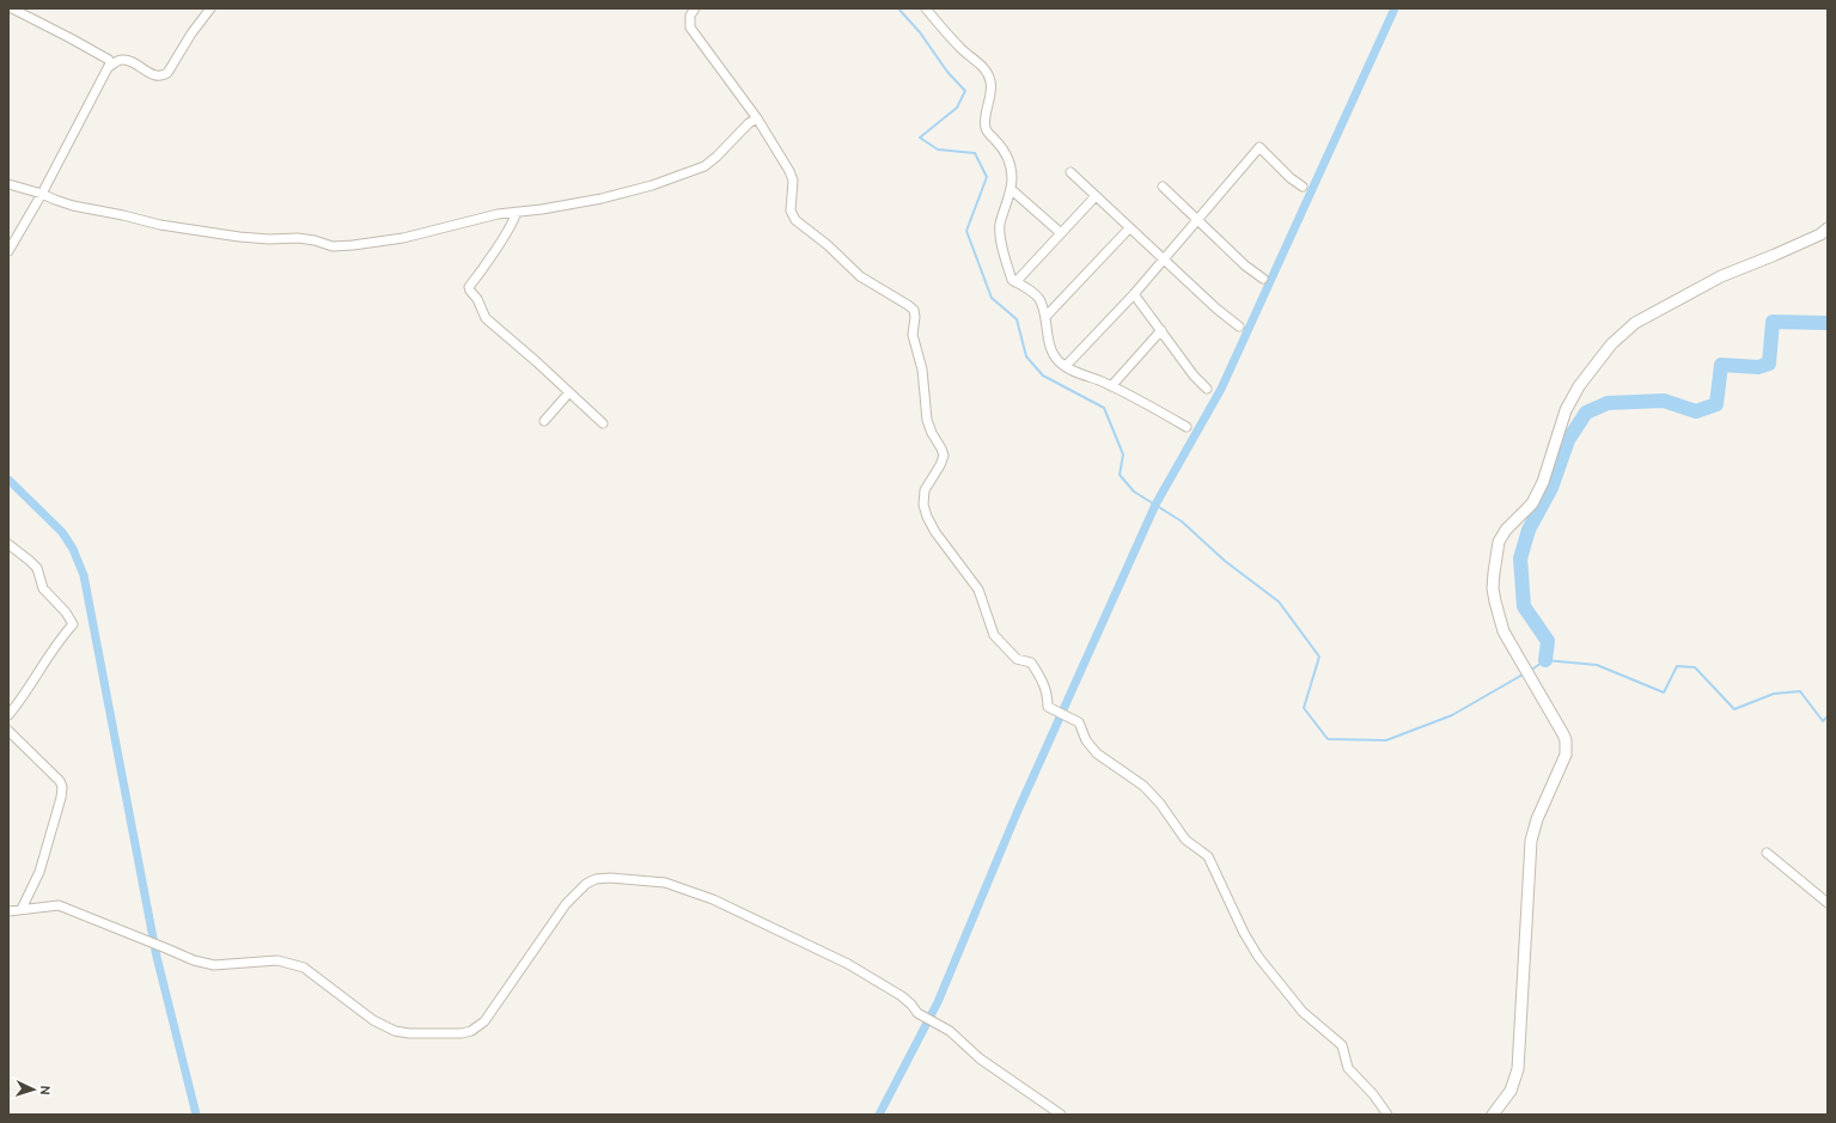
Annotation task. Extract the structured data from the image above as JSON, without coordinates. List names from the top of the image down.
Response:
{
  "north": "right"
}
